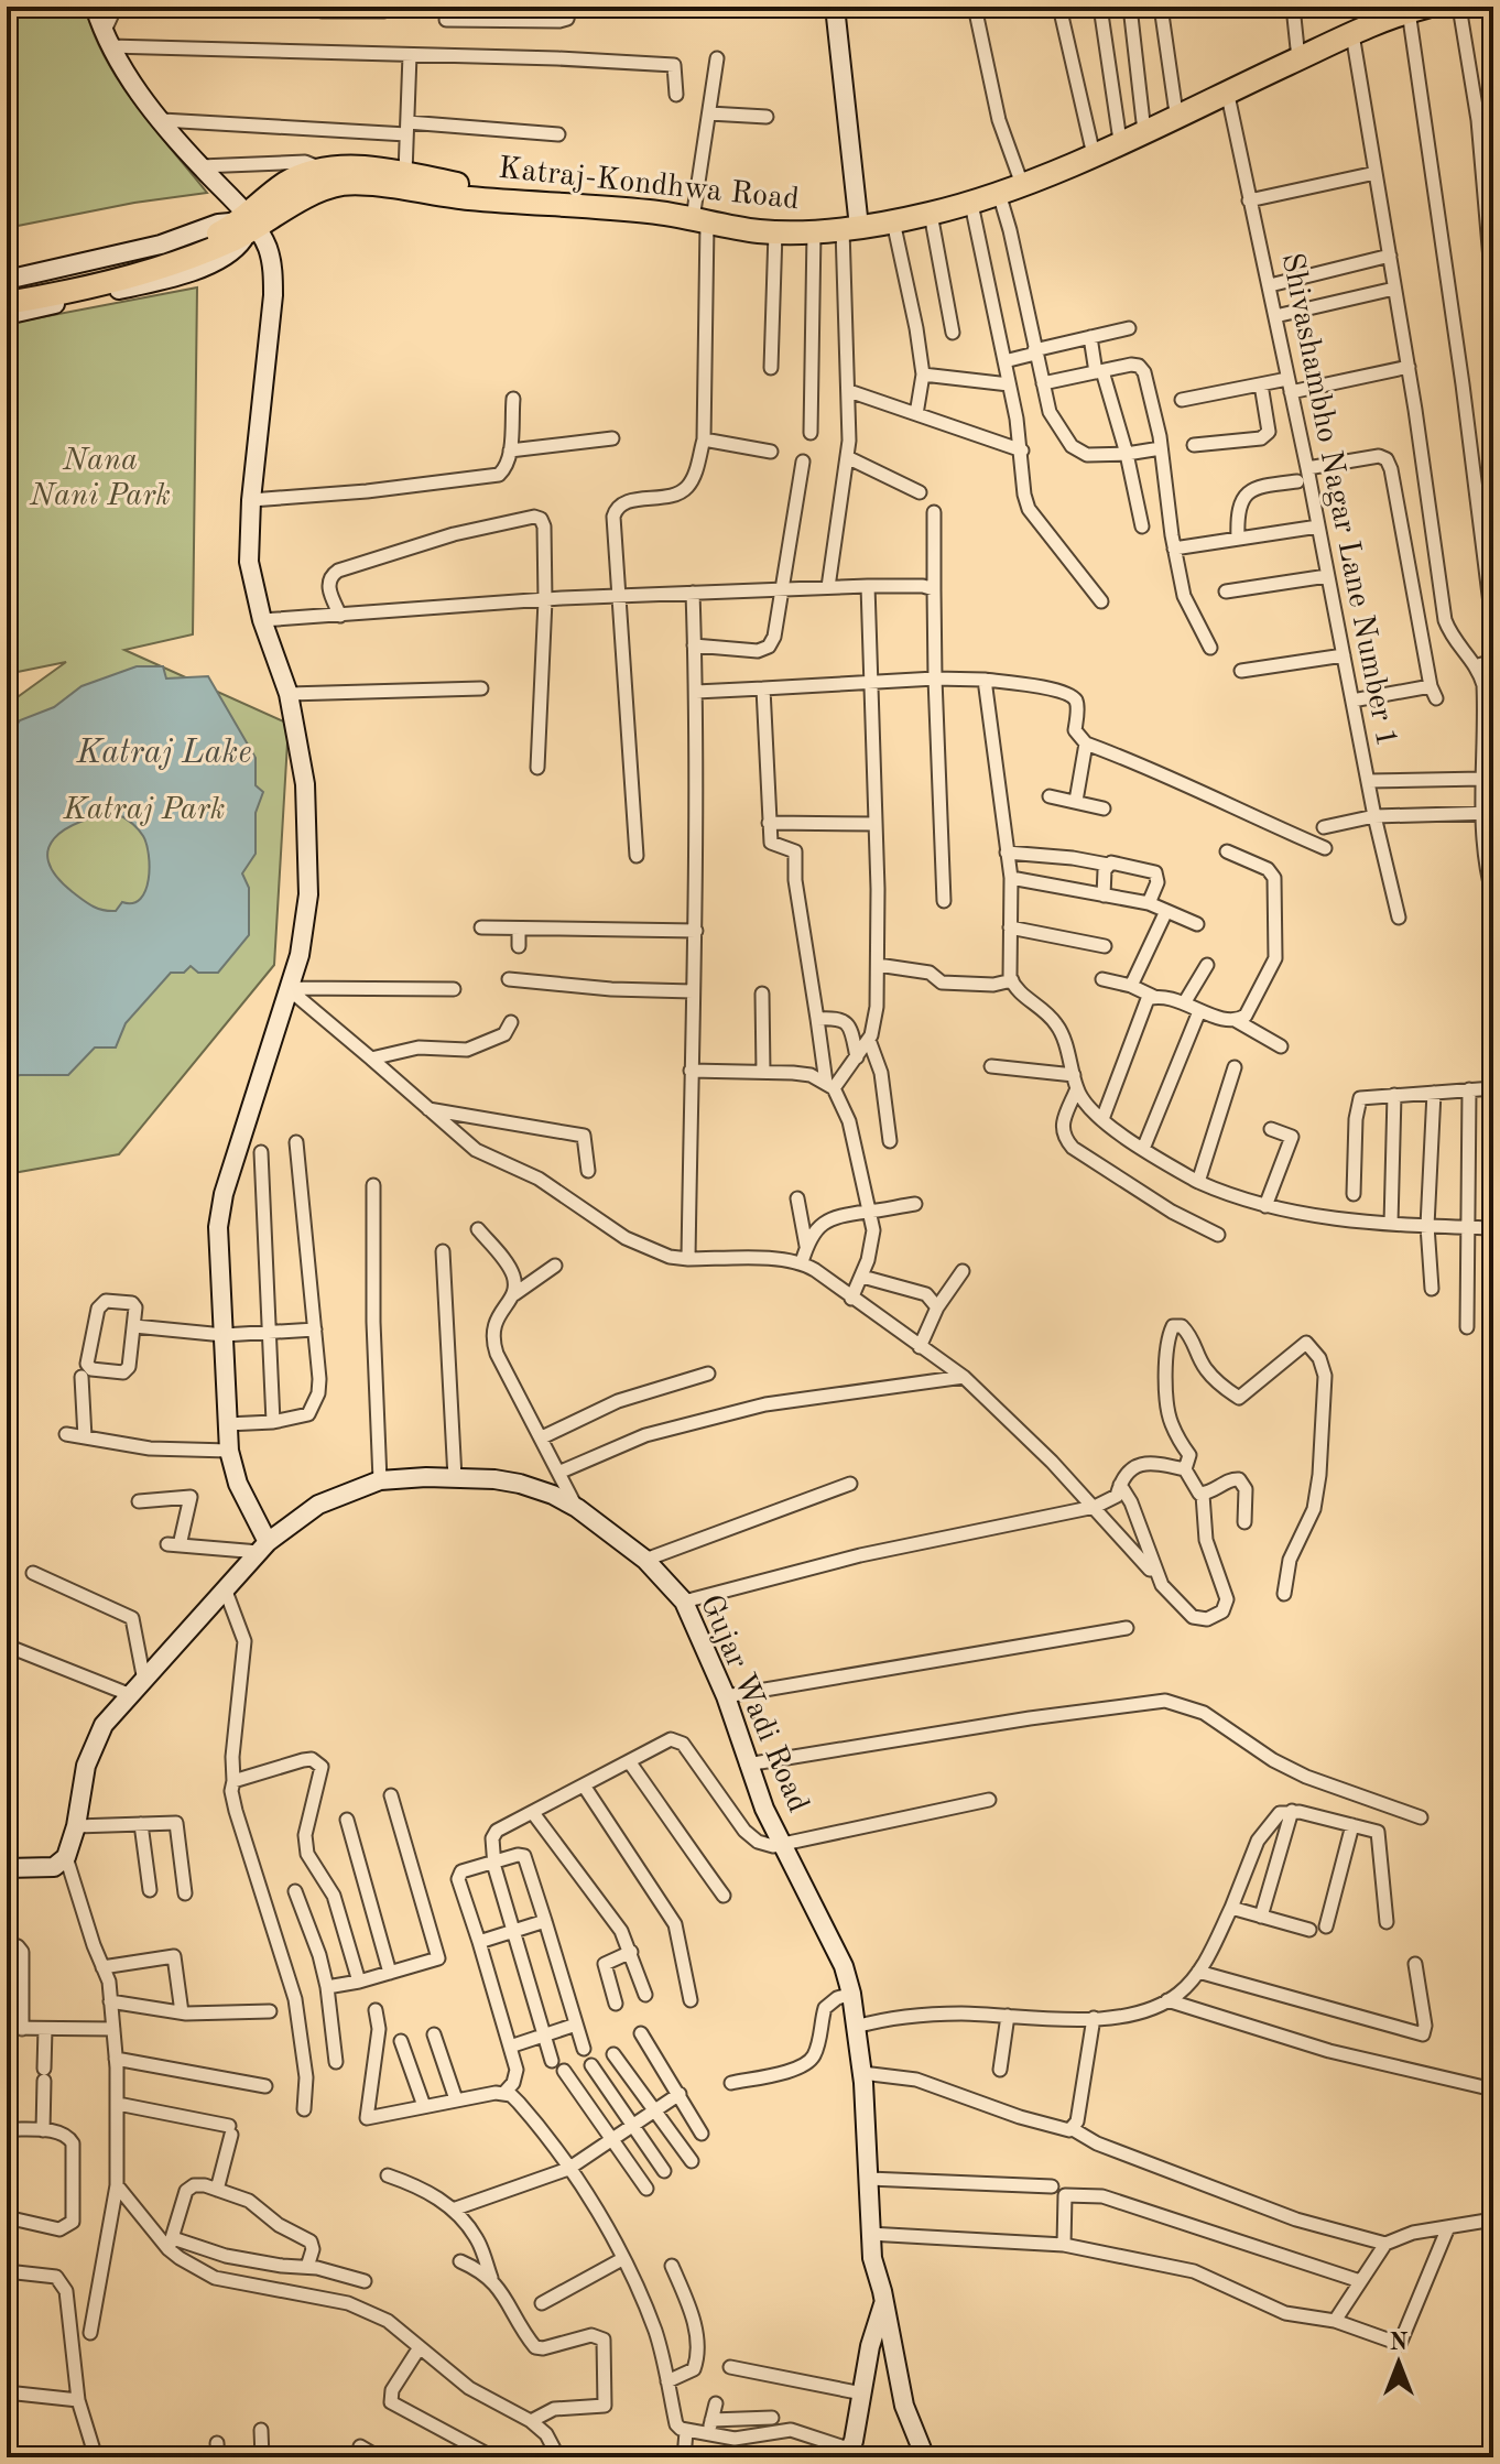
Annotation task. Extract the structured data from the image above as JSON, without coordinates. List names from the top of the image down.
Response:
{
  "streets": {
    "highway": ["Katraj-Kondhwa Road"],
    "street": ["Shivashambho Nagar Lane Number 1", "Gujar Wadi Road"]
  },
  "crossings": [
    ["Katraj-Kondhwa Road", "Shivashambho Nagar Lane Number 1"]
  ],
  "water": ["Katraj Lake"],
  "parks": ["Nana Nani Park", "Katraj Park"],
  "north": "top"
}
